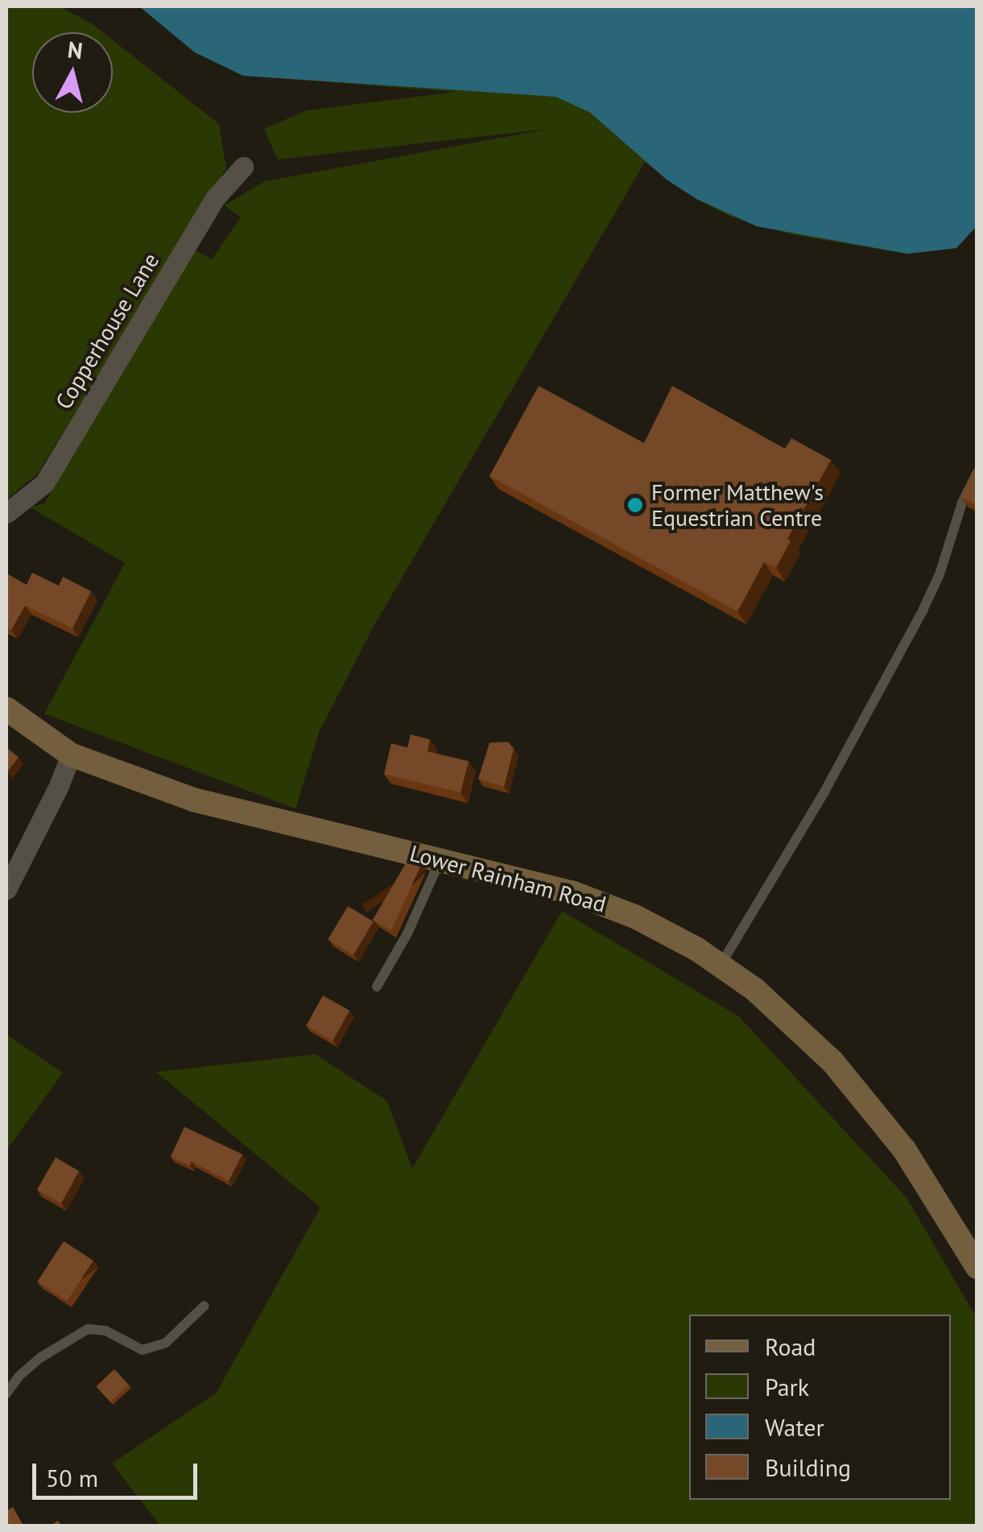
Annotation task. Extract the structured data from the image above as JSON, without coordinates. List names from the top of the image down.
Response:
{
  "streets": {
    "main road": ["Lower Rainham Road"],
    "street": ["Copperhouse Lane"]
  },
  "places": ["Former Matthew's Equestrian Centre"],
  "legend": [
    "Road",
    "Park",
    "Water",
    "Building"
  ],
  "scale_bar": "50 m",
  "north": "top"
}
